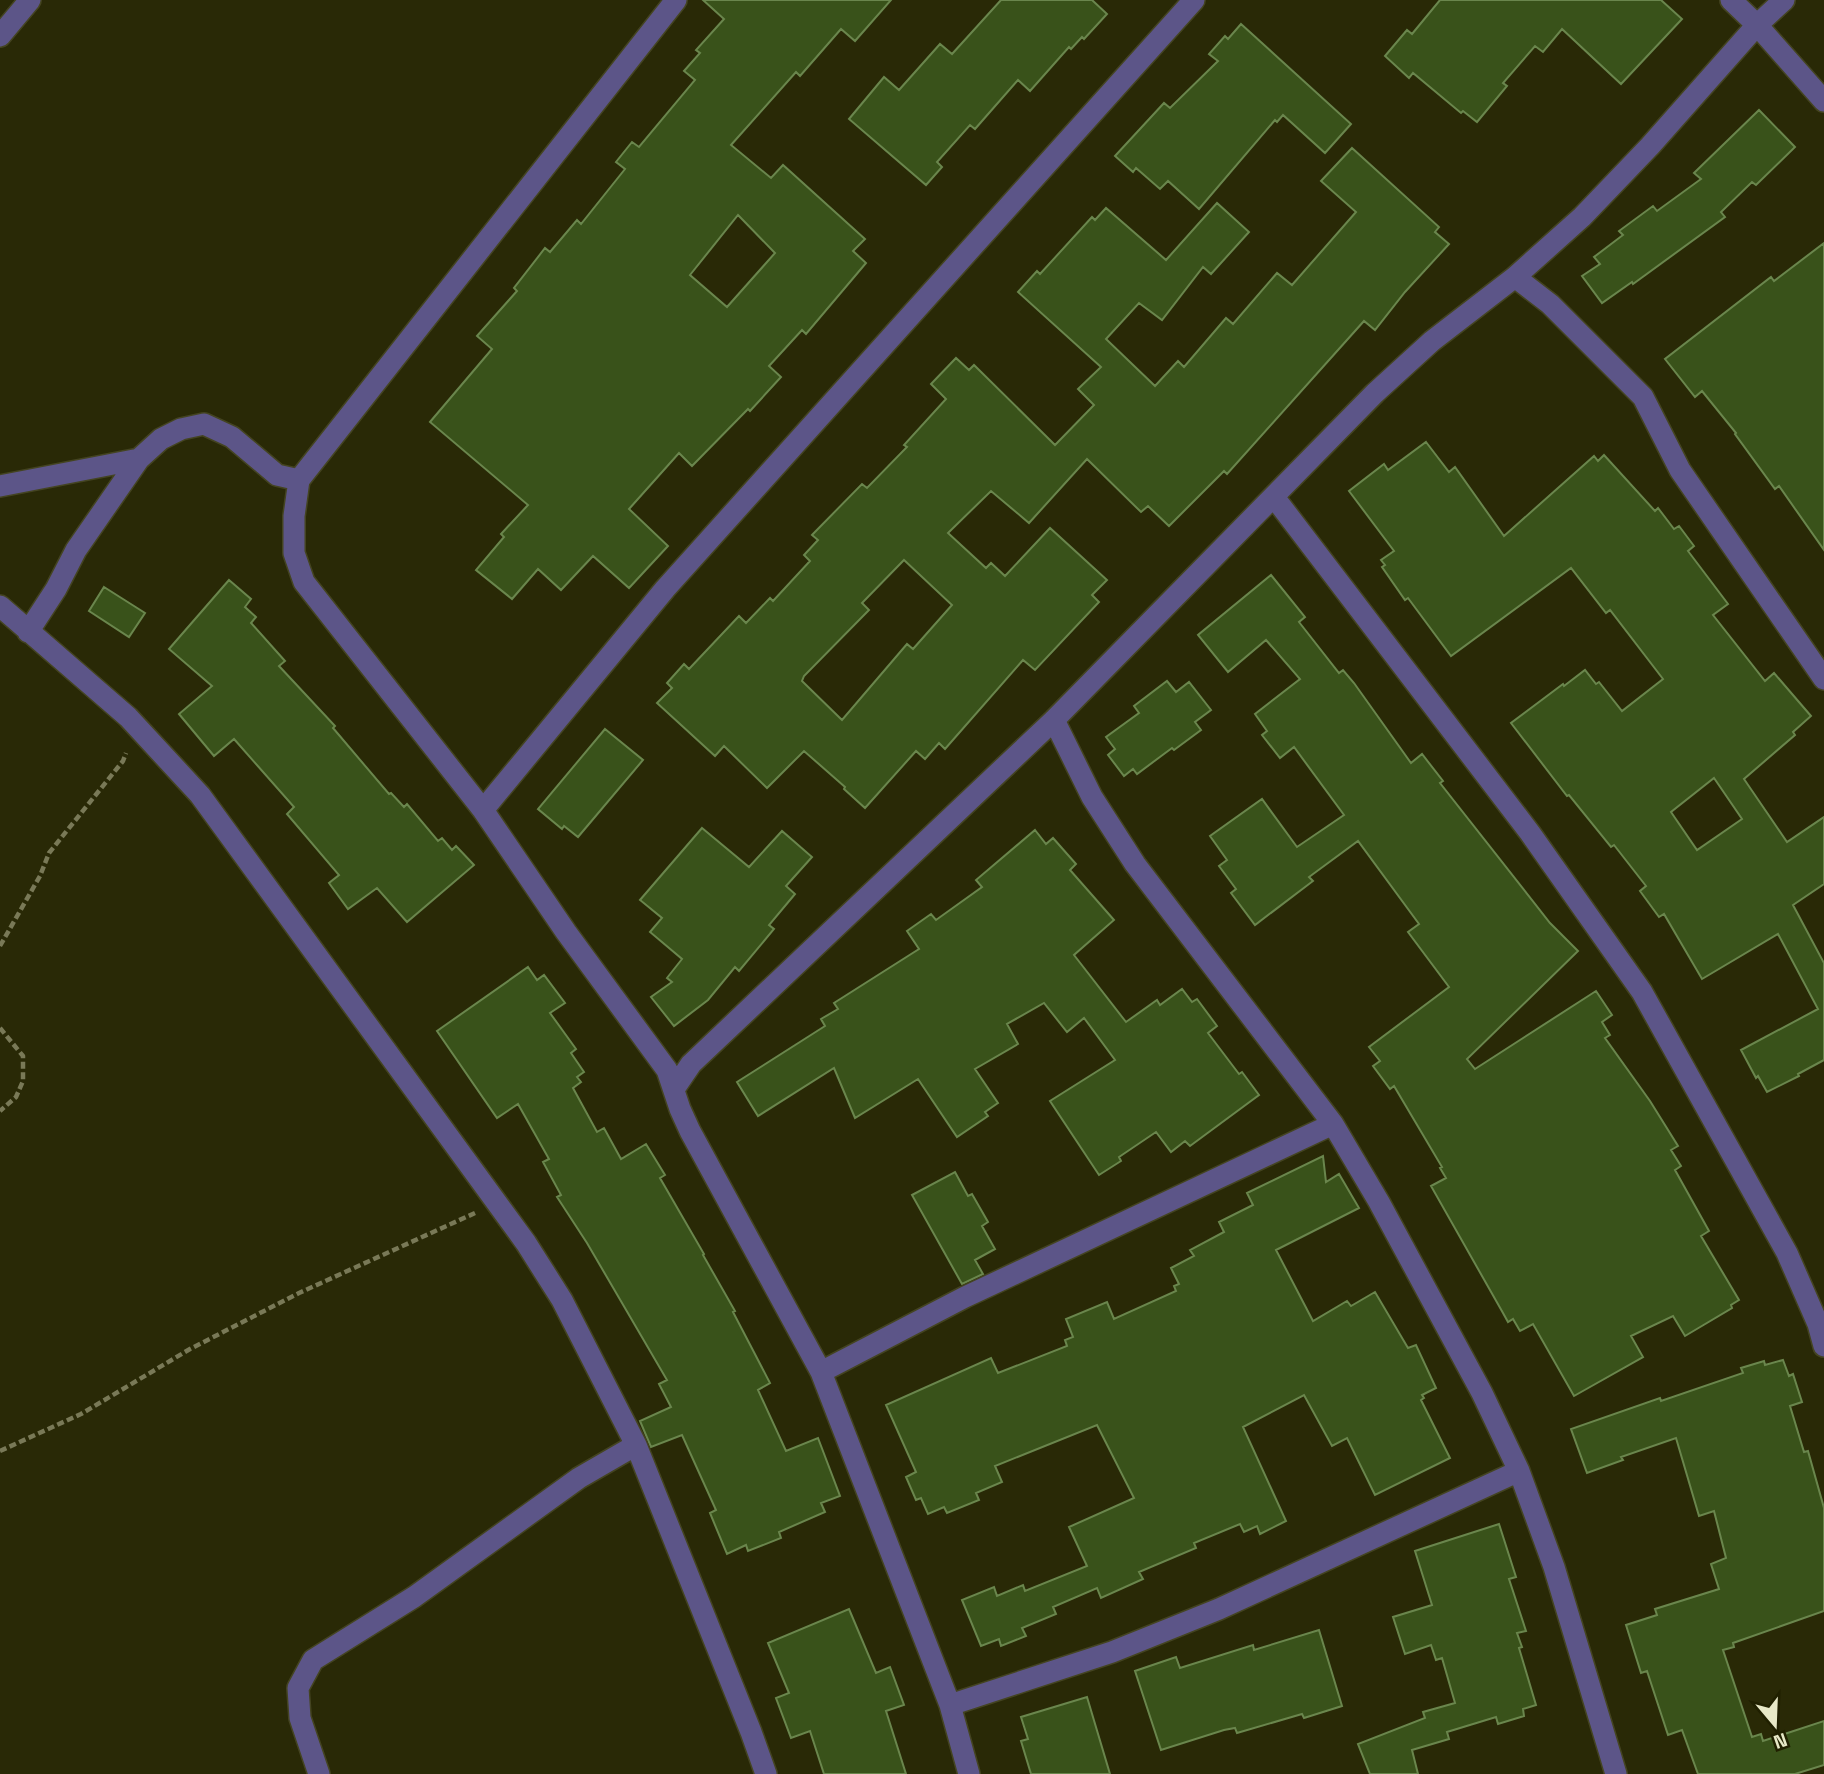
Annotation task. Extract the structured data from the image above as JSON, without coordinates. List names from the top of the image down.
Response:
{
  "north": "bottom"
}
